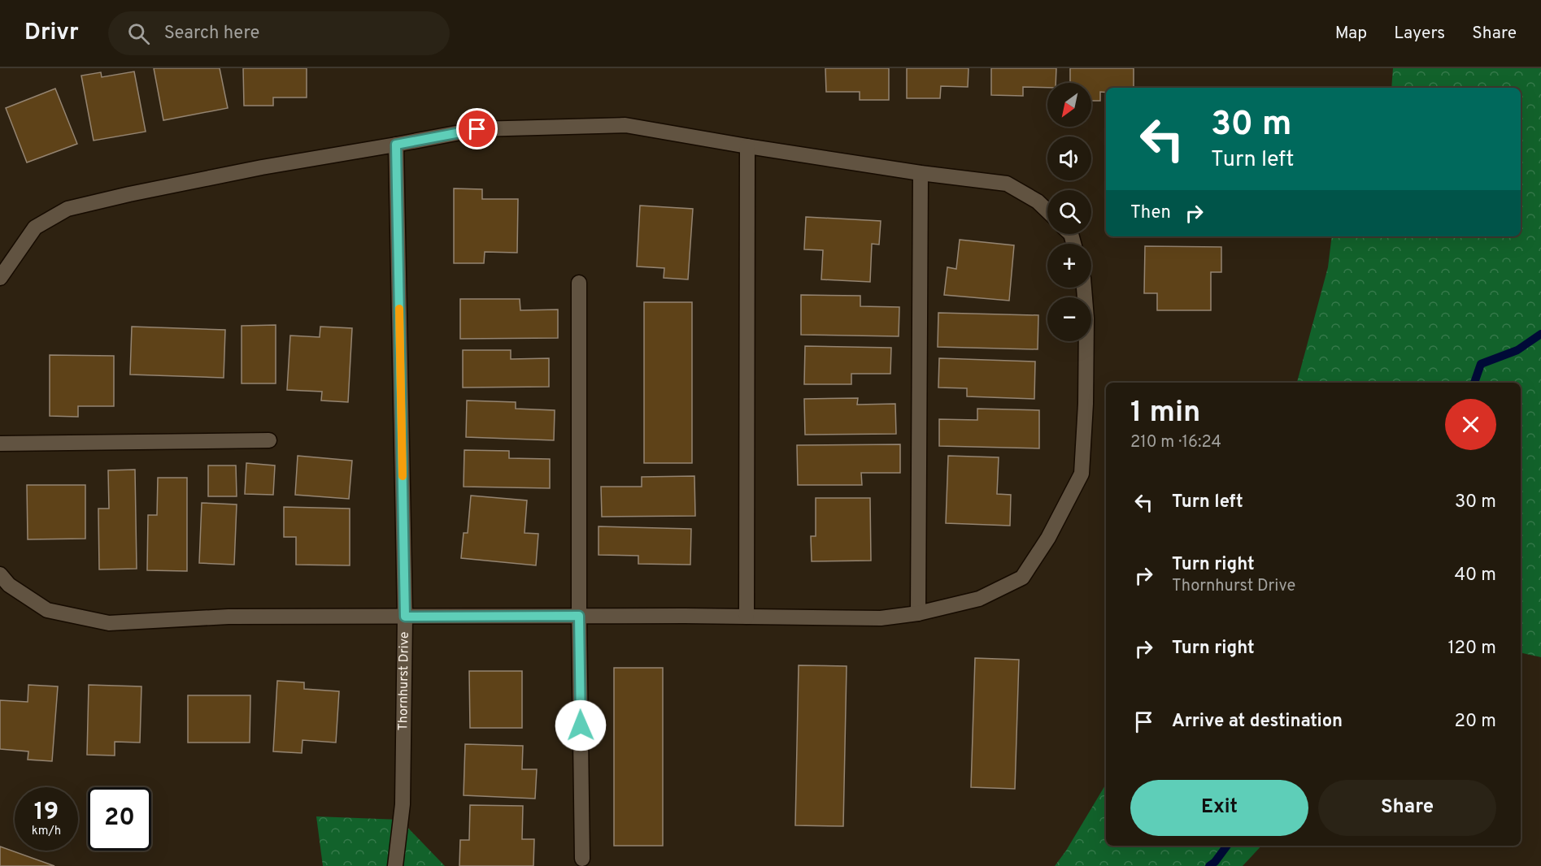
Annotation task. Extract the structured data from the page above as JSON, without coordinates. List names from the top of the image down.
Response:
{
  "streets": {
    "street": ["Thornhurst Drive"]
  },
  "north": "bottom left",
  "page": {
    "header": "Drivr",
    "search": "Search here",
    "nav": ["Map", "Layers", "Share"],
    "map_buttons": ["+", "−"],
    "turn": ["30 m", "Turn left"],
    "then": "Then",
    "heading": ["1 min", "210 m · 16:24"],
    "list": [
      {
        "name": "Turn left",
        "value": "30 m"
      },
      {
        "name": "Turn right",
        "note": "Thornhurst Drive",
        "value": "40 m"
      },
      {
        "name": "Turn right",
        "value": "120 m"
      },
      {
        "name": "Arrive at destination",
        "value": "20 m"
      }
    ],
    "buttons": ["Exit", "Share"],
    "speed": "19 km/h",
    "limit": "20"
  }
}
